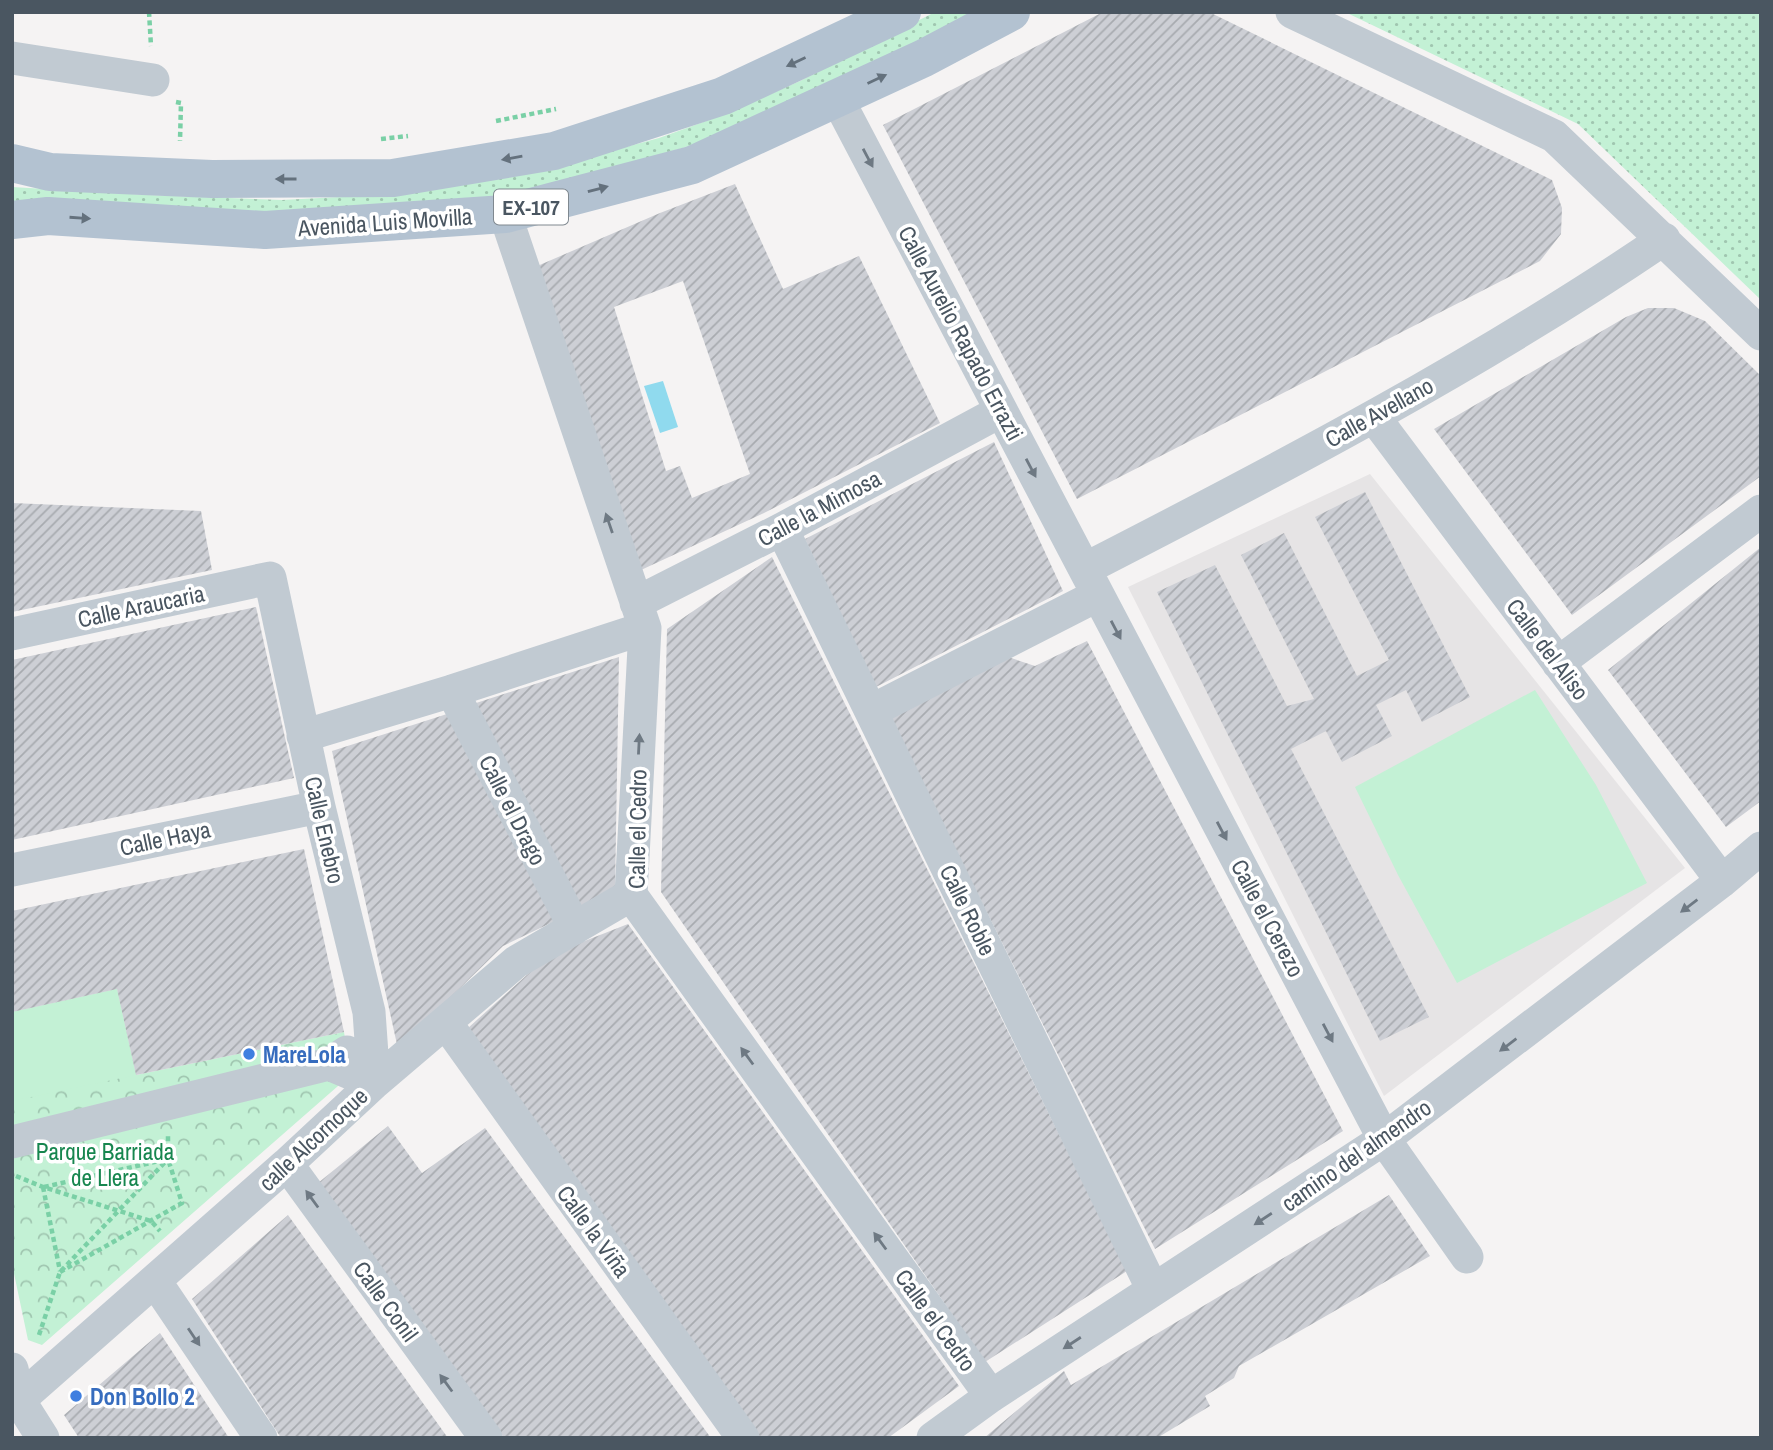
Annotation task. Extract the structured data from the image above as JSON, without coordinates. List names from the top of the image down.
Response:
{
  "streets": {
    "main road": ["EX-107", "Avenida Luis Movilla"],
    "street": [
      "Calle Aurelio Rapado Errazti",
      "Calle Avellano",
      "Calle la Mimosa",
      "Calle Araucaria",
      "Calle del Aliso",
      "Calle el Drago",
      "Calle el Cedro",
      "Calle Enebro",
      "Calle Haya",
      "Calle Roble",
      "Calle el Cerezo",
      "calle Alcornoque",
      "camino del almendro",
      "Calle la Viña",
      "Calle Conil"
    ]
  },
  "crossings": [
    ["Avenida Luis Movilla", "Calle Aurelio Rapado Errazti"],
    ["Avenida Luis Movilla", "Calle el Cedro"],
    ["Calle Aurelio Rapado Errazti", "Calle Avellano"],
    ["Calle Aurelio Rapado Errazti", "Calle la Mimosa"],
    ["Calle Aurelio Rapado Errazti", "Calle el Cerezo"],
    ["Calle Avellano", "Calle del Aliso"],
    ["Calle Avellano", "Calle Roble"],
    ["Calle Avellano", "Calle el Cerezo"],
    ["Calle la Mimosa", "Calle el Drago"],
    ["Calle la Mimosa", "Calle el Cedro"],
    ["Calle la Mimosa", "Calle Enebro"],
    ["Calle la Mimosa", "Calle Roble"],
    ["Calle Araucaria", "Calle Enebro"],
    ["Calle del Aliso", "camino del almendro"],
    ["Calle el Drago", "calle Alcornoque"],
    ["Calle el Cedro", "calle Alcornoque"],
    ["Calle el Cedro", "camino del almendro"],
    ["Calle Enebro", "Calle Haya"],
    ["Calle Enebro", "calle Alcornoque"],
    ["Calle Roble", "camino del almendro"],
    ["Calle el Cerezo", "camino del almendro"],
    ["calle Alcornoque", "Calle la Viña"],
    ["calle Alcornoque", "Calle Conil"]
  ],
  "one_way": [
    "Calle Aurelio Rapado Errazti",
    "Calle el Cedro",
    "Calle el Cerezo",
    "camino del almendro"
  ],
  "parks": ["Parque Barriada de Llera"],
  "places": ["MareLola", "Don Bollo 2"]
}
